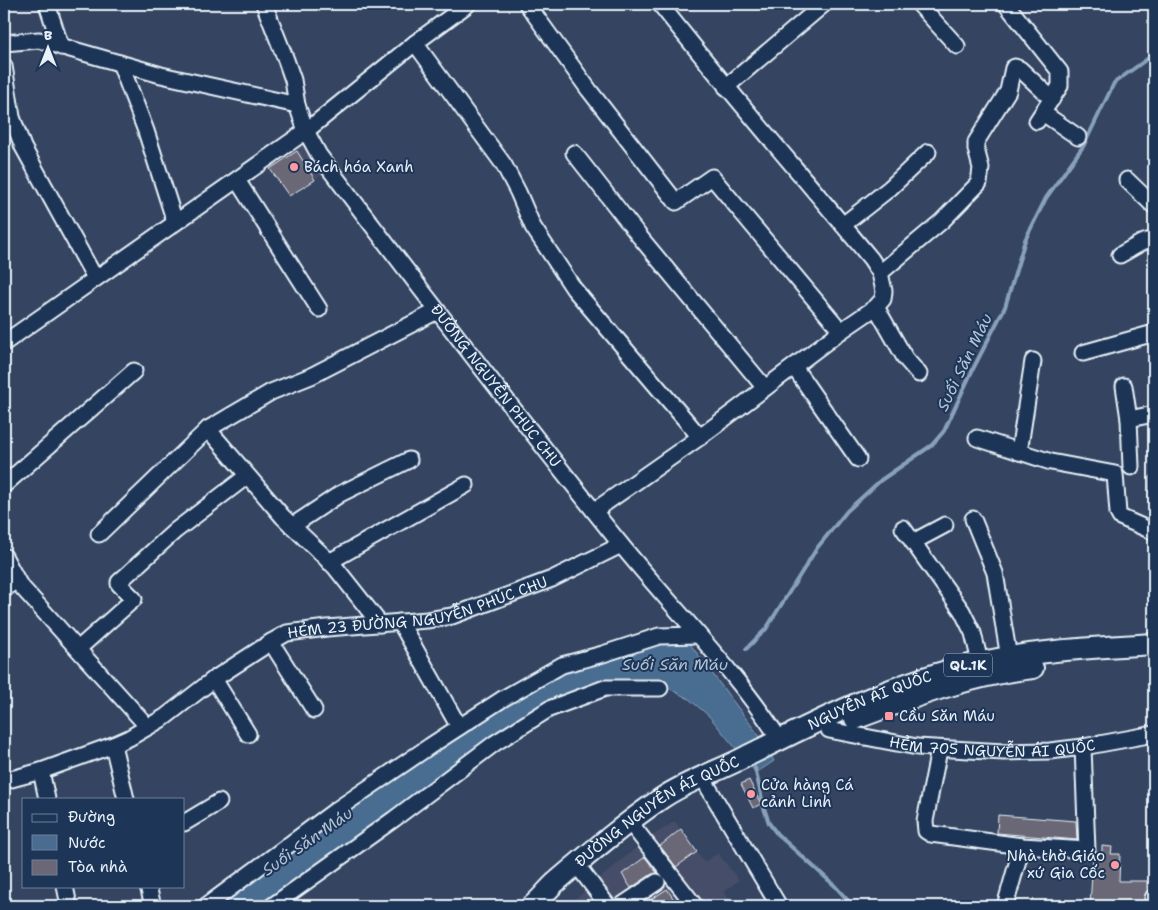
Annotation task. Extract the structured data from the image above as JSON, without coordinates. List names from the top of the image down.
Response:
{
  "streets": {
    "main road": ["QL.1K", "NGUYỄN ÁI QUỐC", "ĐƯỜNG NGUYỄN ÁI QUỐC"],
    "street": ["ĐƯỜNG NGUYỄN PHÚC CHU", "HẺM 23 ĐƯỜNG NGUYỄN PHÚC CHU", "HẺM 705 NGUYỄN ÁI QUỐC"]
  },
  "crossings": [
    ["ĐƯỜNG NGUYỄN PHÚC CHU", "HẺM 23 ĐƯỜNG NGUYỄN PHÚC CHU"],
    ["ĐƯỜNG NGUYỄN PHÚC CHU", "NGUYỄN ÁI QUỐC"],
    ["ĐƯỜNG NGUYỄN PHÚC CHU", "ĐƯỜNG NGUYỄN ÁI QUỐC"],
    ["NGUYỄN ÁI QUỐC", "HẺM 705 NGUYỄN ÁI QUỐC"],
    ["NGUYỄN ÁI QUỐC", "ĐƯỜNG NGUYỄN ÁI QUỐC"],
    ["HẺM 705 NGUYỄN ÁI QUỐC", "ĐƯỜNG NGUYỄN ÁI QUỐC"]
  ],
  "water": ["Suối Săn Máu"],
  "places": {
    "other": ["Bách hóa Xanh", "Cửa hàng Cá cảnh Linh", "Nhà thờ Giáo xứ Gia Cốc"],
    "transit": ["Cầu Săn Máu"]
  },
  "legend": ["Đường", "Nước", "Tòa nhà"],
  "north": "top"
}
